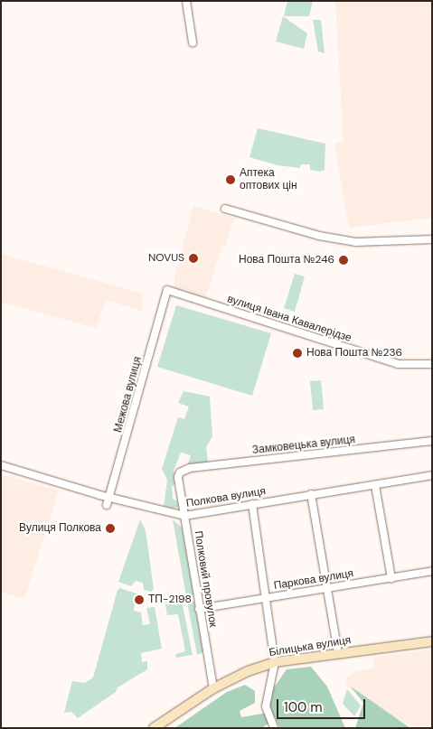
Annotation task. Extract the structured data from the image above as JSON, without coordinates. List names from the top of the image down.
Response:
{
  "streets": {
    "main road": ["Білицька вулиця"],
    "street": [
      "вулиця Івана Кавалерідзе",
      "Межова вулиця",
      "Замковецька вулиця",
      "Полкова вулиця",
      "Полковий провулок",
      "Паркова вулиця"
    ]
  },
  "crossings": [
    ["вулиця Івана Кавалерідзе", "Межова вулиця"],
    ["Межова вулиця", "Полкова вулиця"],
    ["Замковецька вулиця", "Полковий провулок"],
    ["Полкова вулиця", "Полковий провулок"],
    ["Полковий провулок", "Паркова вулиця"],
    ["Полковий провулок", "Білицька вулиця"]
  ],
  "places": [
    "Аптека оптових цін",
    "NOVUS",
    "Нова Пошта №246",
    "Нова Пошта №236",
    "Вулиця Полкова",
    "ТП-2198"
  ],
  "scale_bar": "100 m"
}
